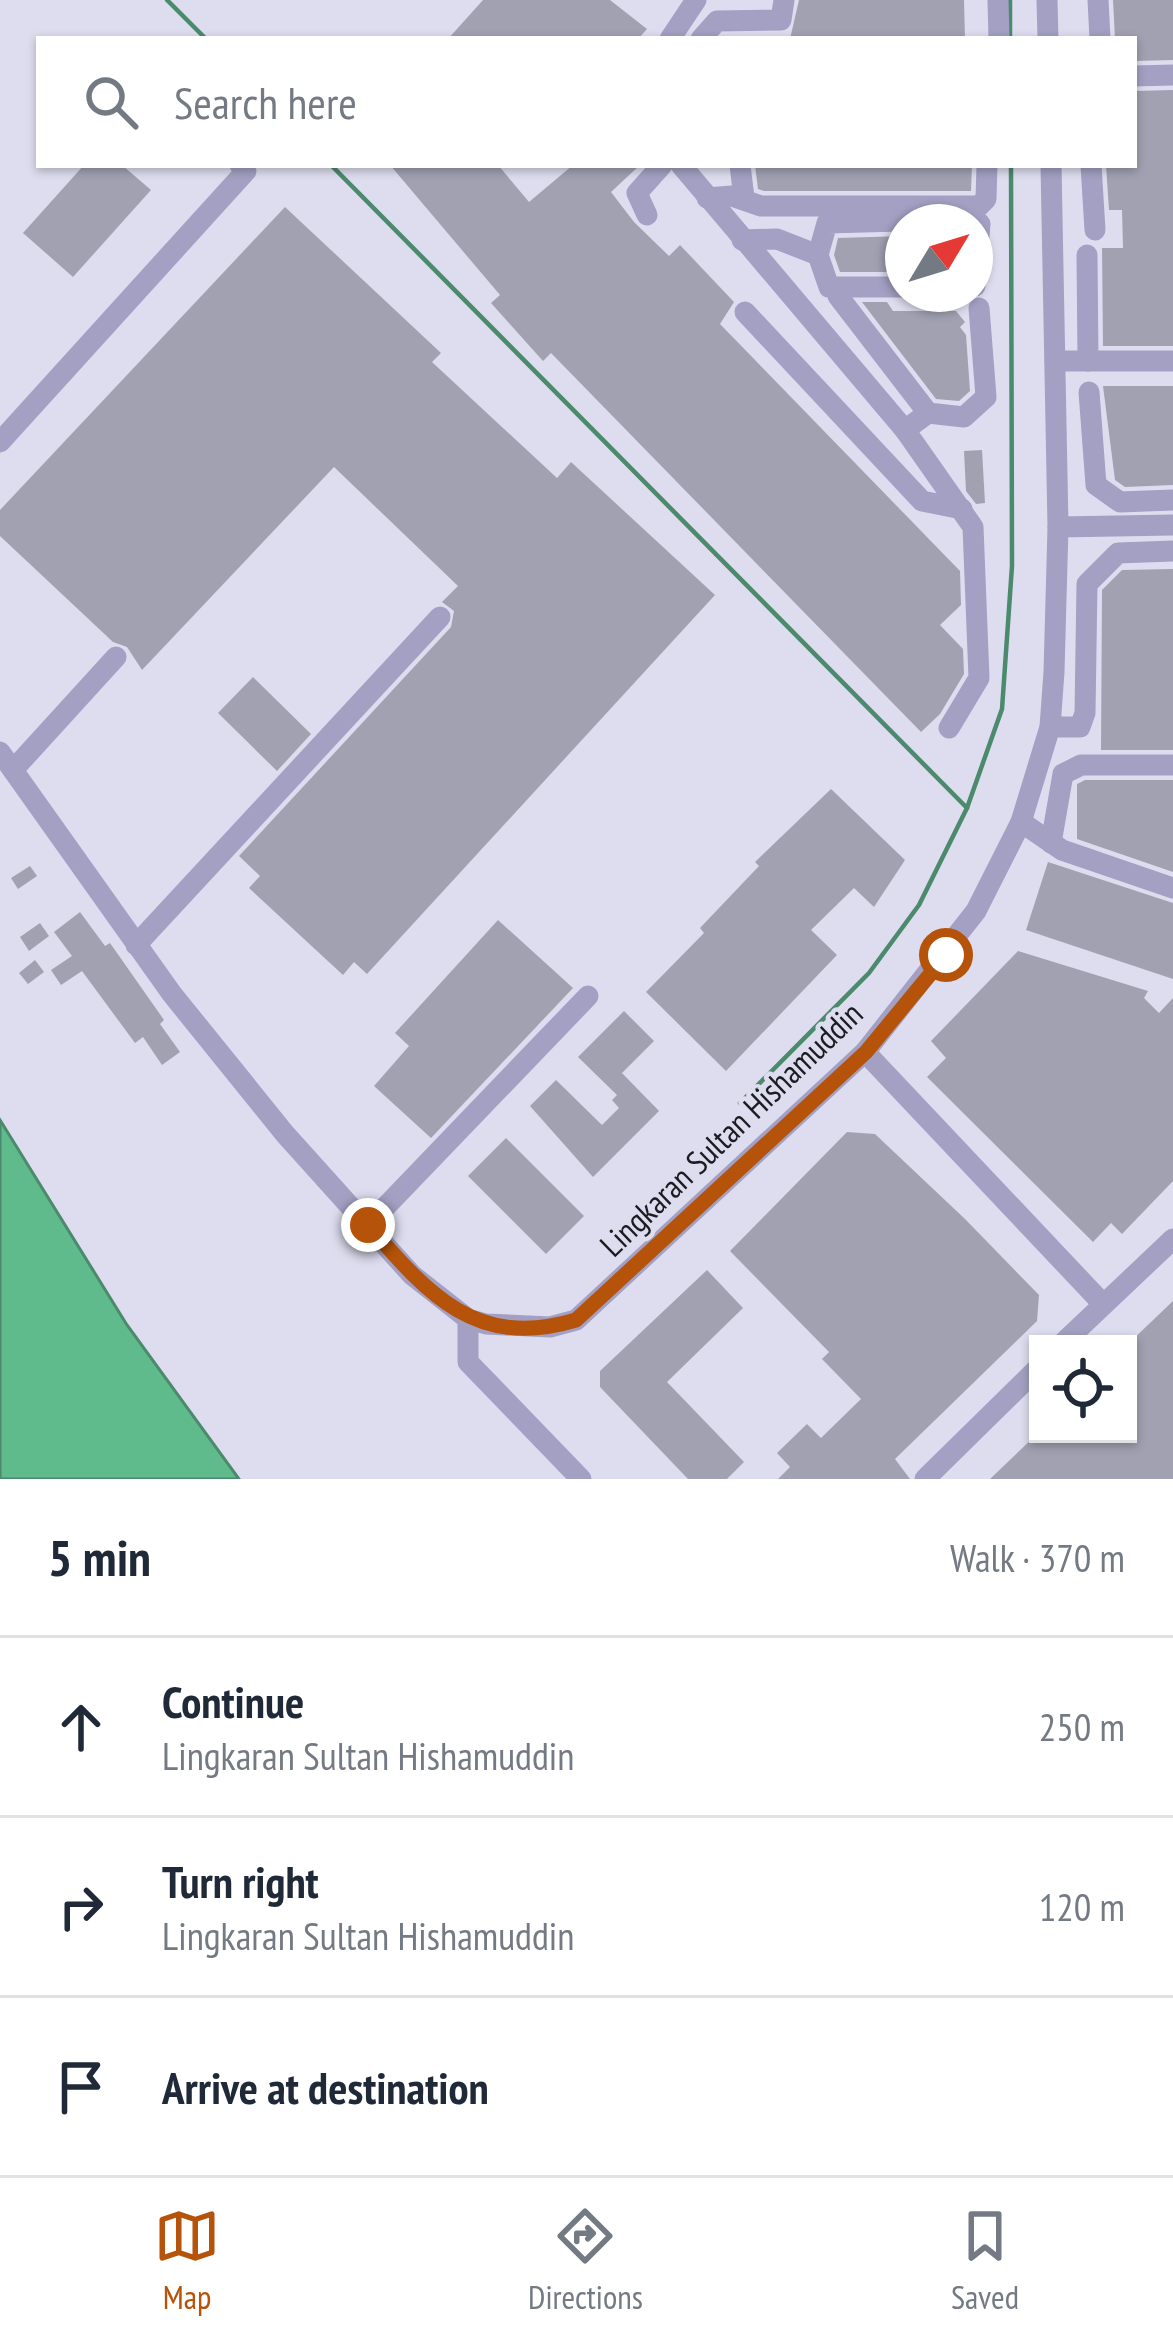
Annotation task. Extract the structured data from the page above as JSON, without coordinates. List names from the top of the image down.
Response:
{
  "streets": {
    "street": ["Lingkaran Sultan Hishamuddin"]
  },
  "north": "top right",
  "page": {
    "search": "Search here",
    "heading": ["5 min", "Walk · 370 m"],
    "list": [
      ["Continue", "Lingkaran Sultan Hishamuddin", "250 m"],
      ["Turn right", "Lingkaran Sultan Hishamuddin", "120 m"],
      "Arrive at destination"
    ],
    "nav": ["Map", "Directions", "Saved"]
  }
}
